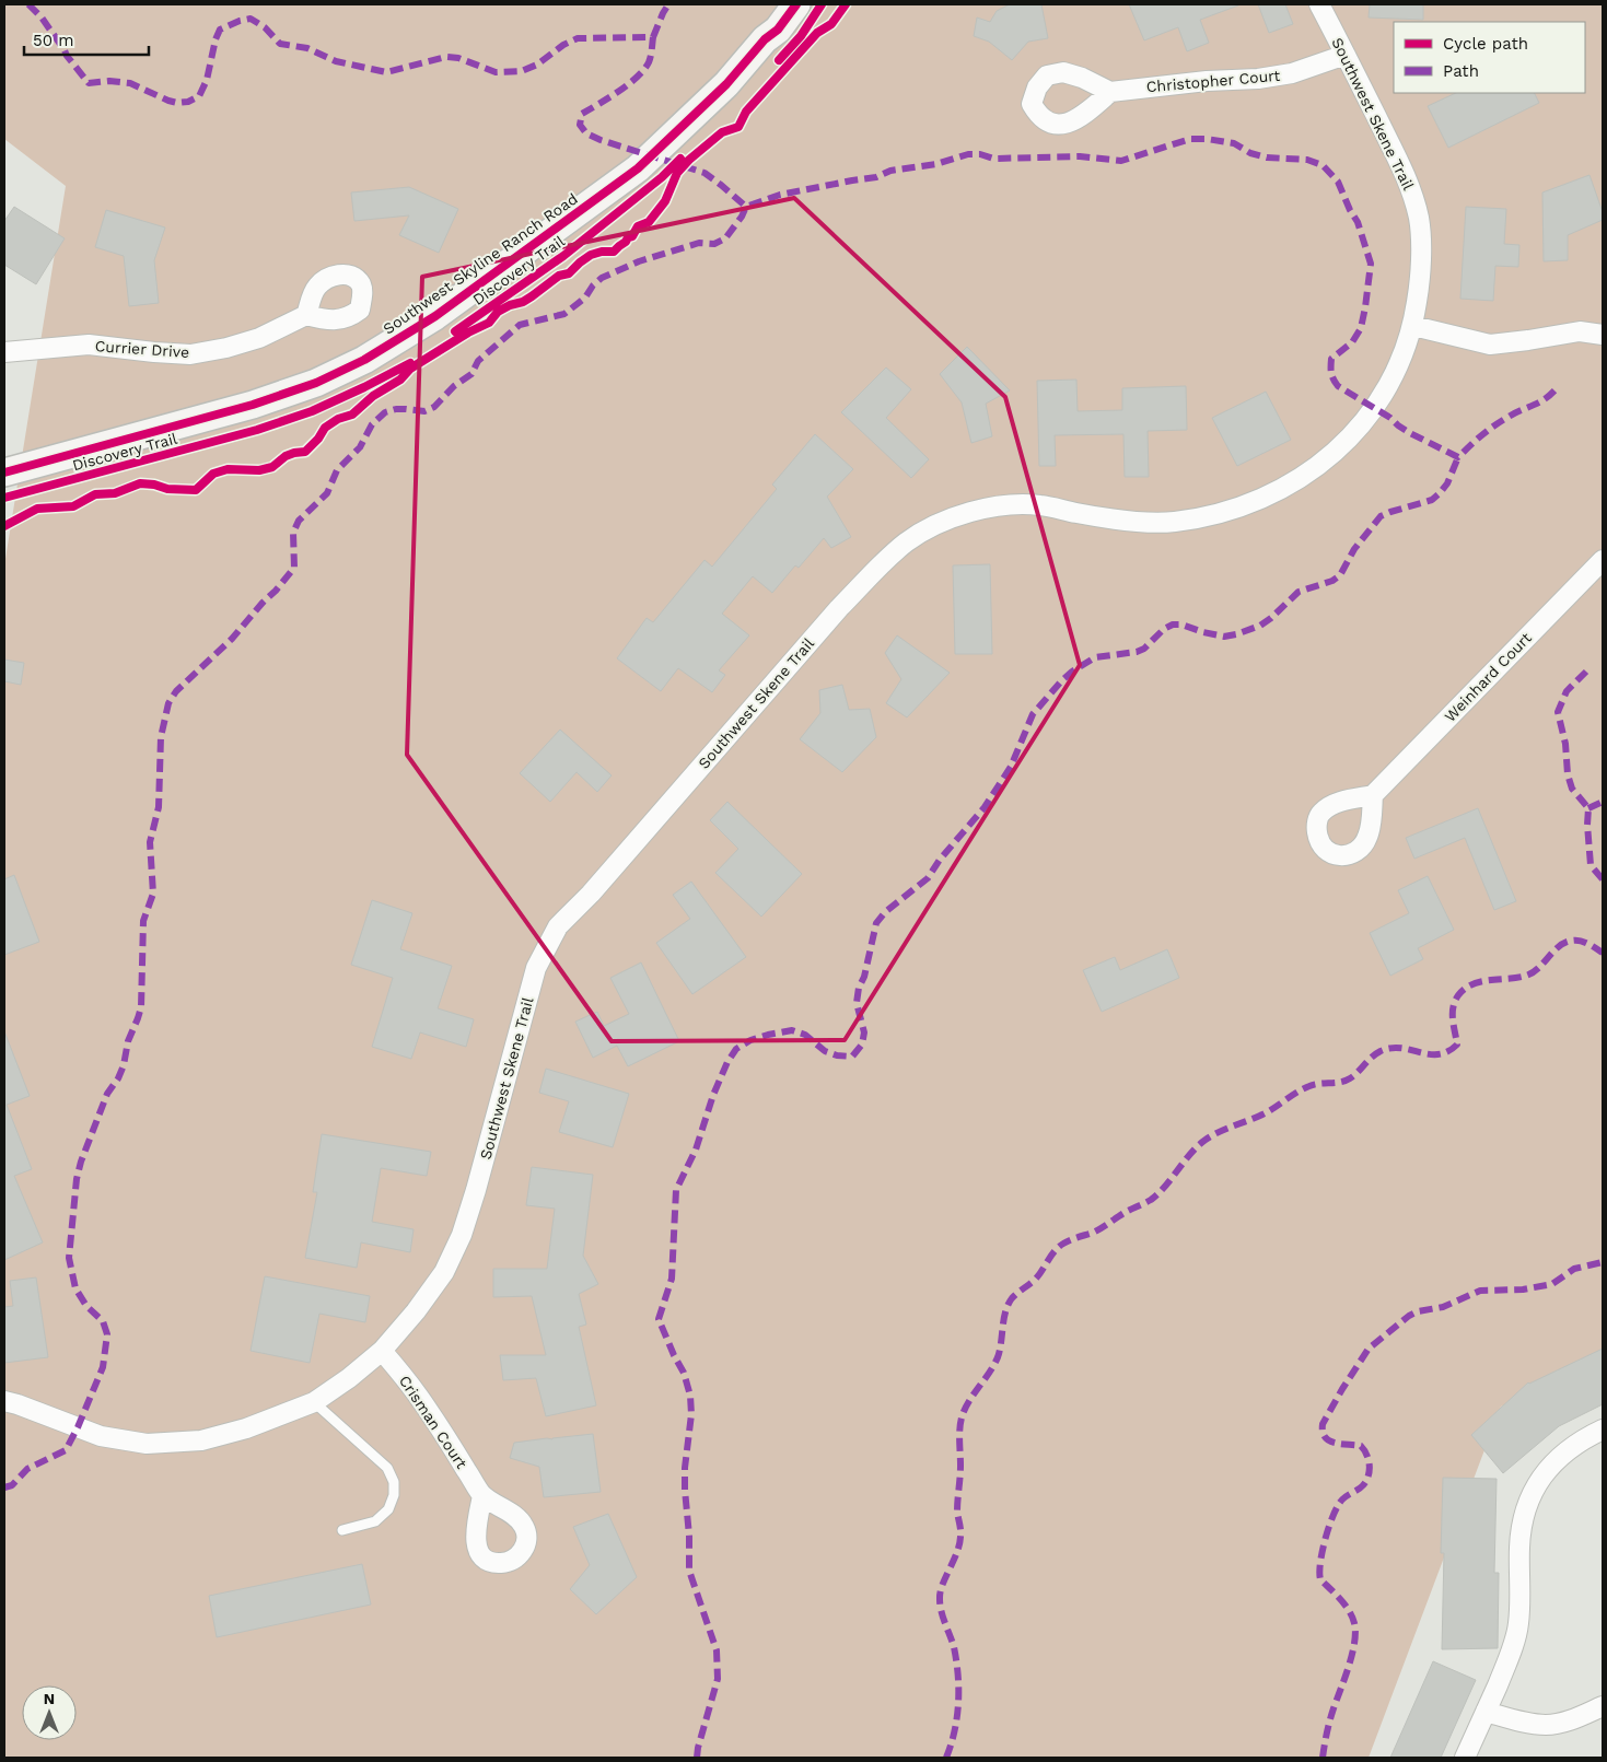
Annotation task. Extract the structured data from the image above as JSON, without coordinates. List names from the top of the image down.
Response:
{
  "streets": {
    "street": [
      "Christopher Court",
      "Southwest Skene Trail",
      "Southwest Skyline Ranch Road",
      "Currier Drive",
      "Weinhard Court",
      "Crisman Court"
    ],
    "cycle path": ["Discovery Trail"]
  },
  "crossings": [
    ["Christopher Court", "Southwest Skene Trail"],
    ["Southwest Skene Trail", "Crisman Court"]
  ],
  "legend": ["Cycle path", "Path"],
  "scale_bar": "50 m",
  "north": "top"
}
